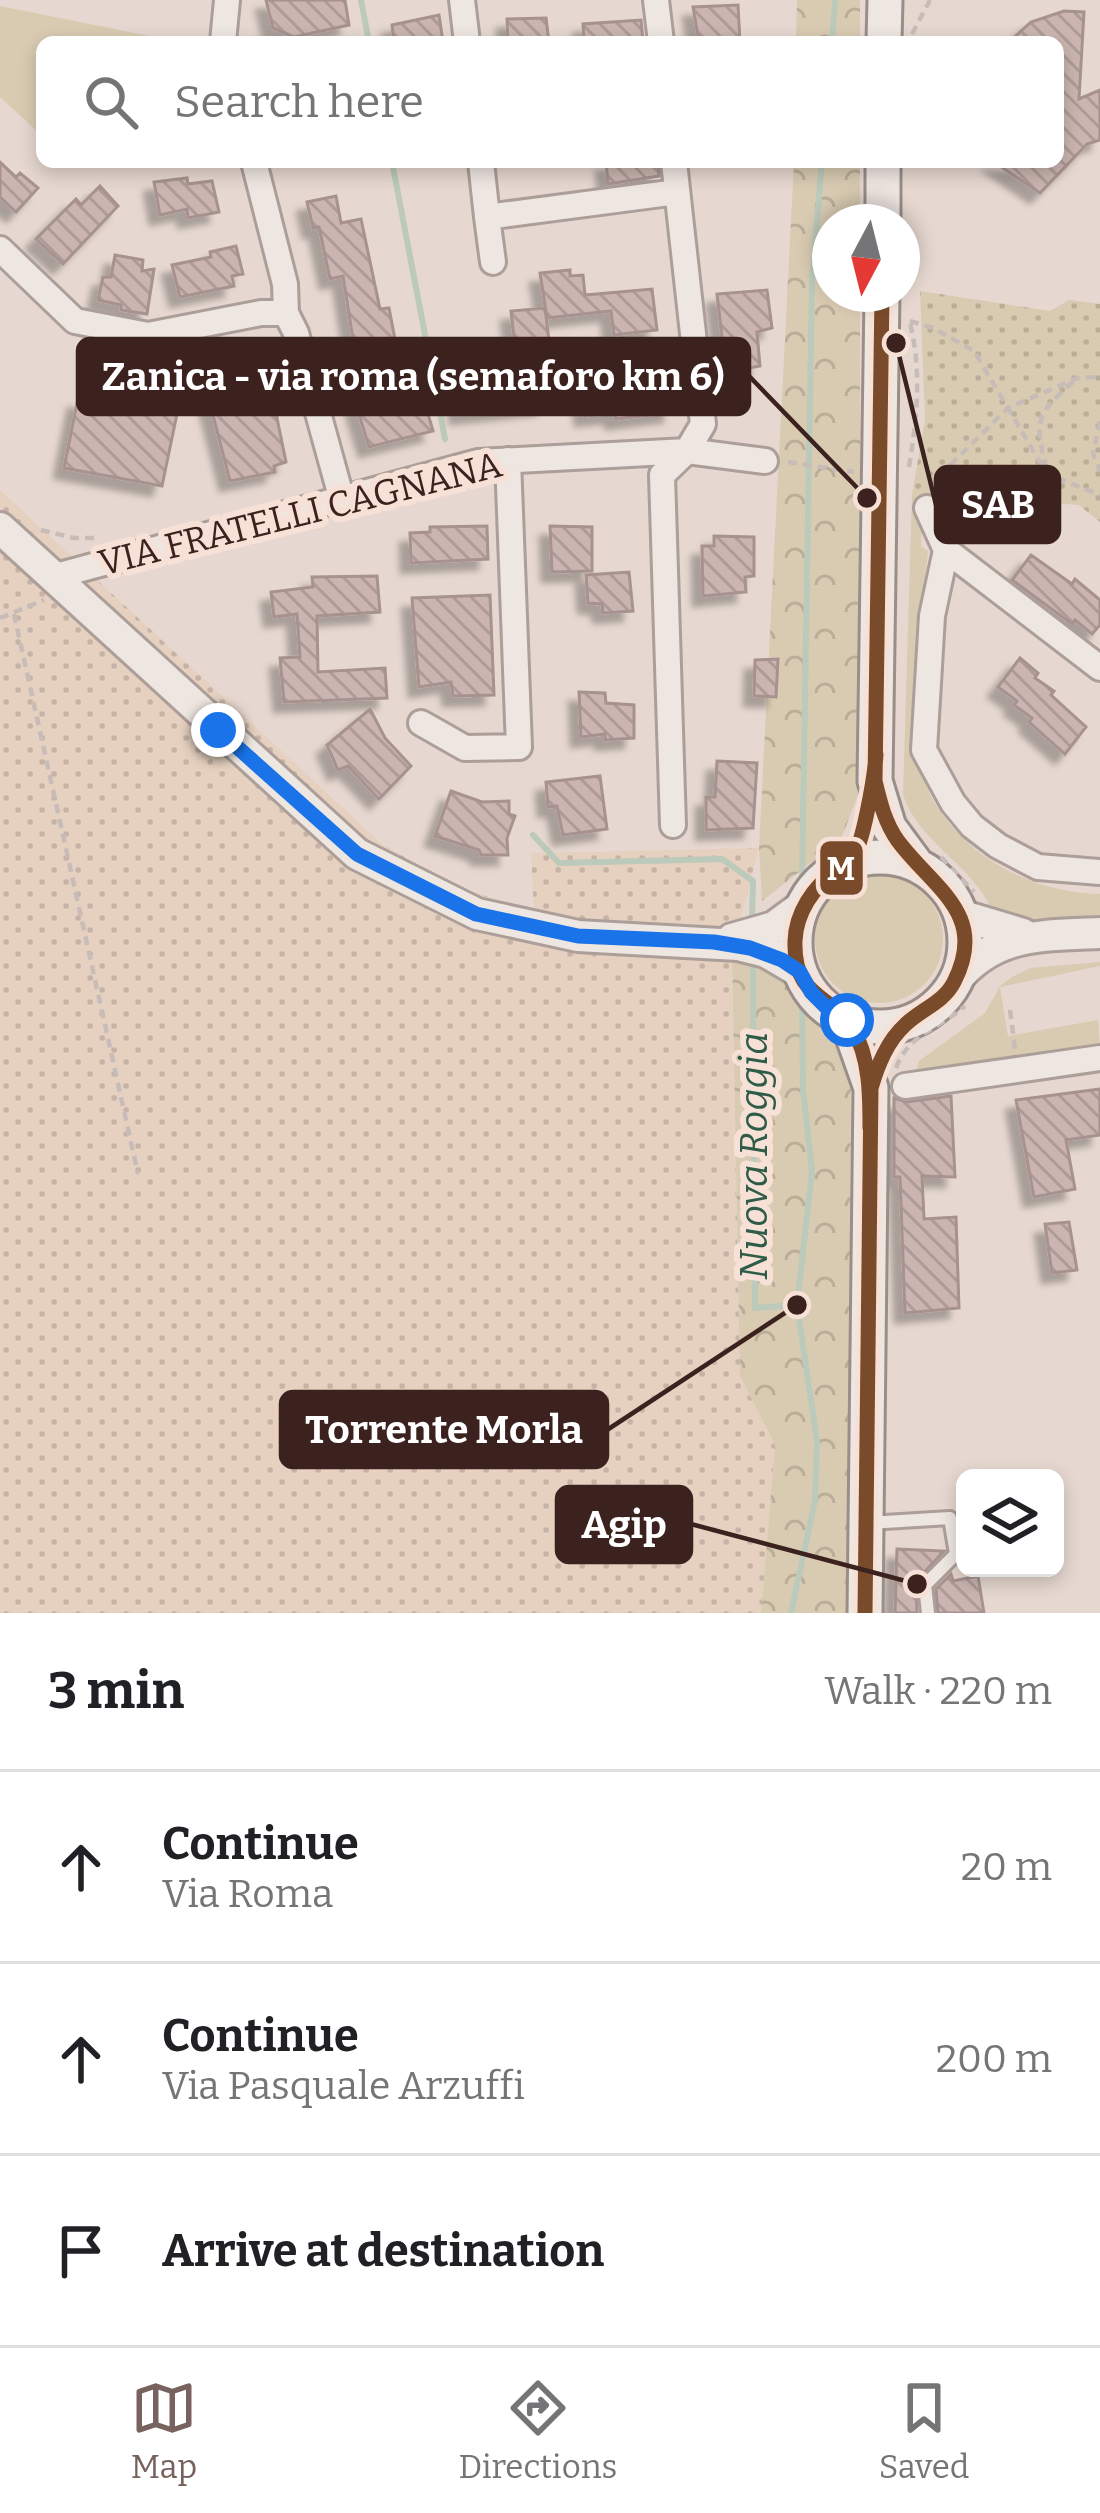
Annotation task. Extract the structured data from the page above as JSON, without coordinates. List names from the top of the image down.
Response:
{
  "streets": {
    "street": ["VIA FRATELLI CAGNANA"]
  },
  "water": ["Nuova Roggia"],
  "places": [
    "SAB",
    "Zanica - via roma (semaforo km 6)",
    "Torrente Morla",
    "Agip"
  ],
  "lines": ["transit line M"],
  "north": "bottom",
  "page": {
    "search": "Search here",
    "heading": ["3 min", "Walk · 220 m"],
    "list": [
      ["Continue", "Via Roma", "20 m"],
      ["Continue", "Via Pasquale Arzuffi", "200 m"],
      "Arrive at destination"
    ],
    "nav": ["Map", "Directions", "Saved"]
  }
}
